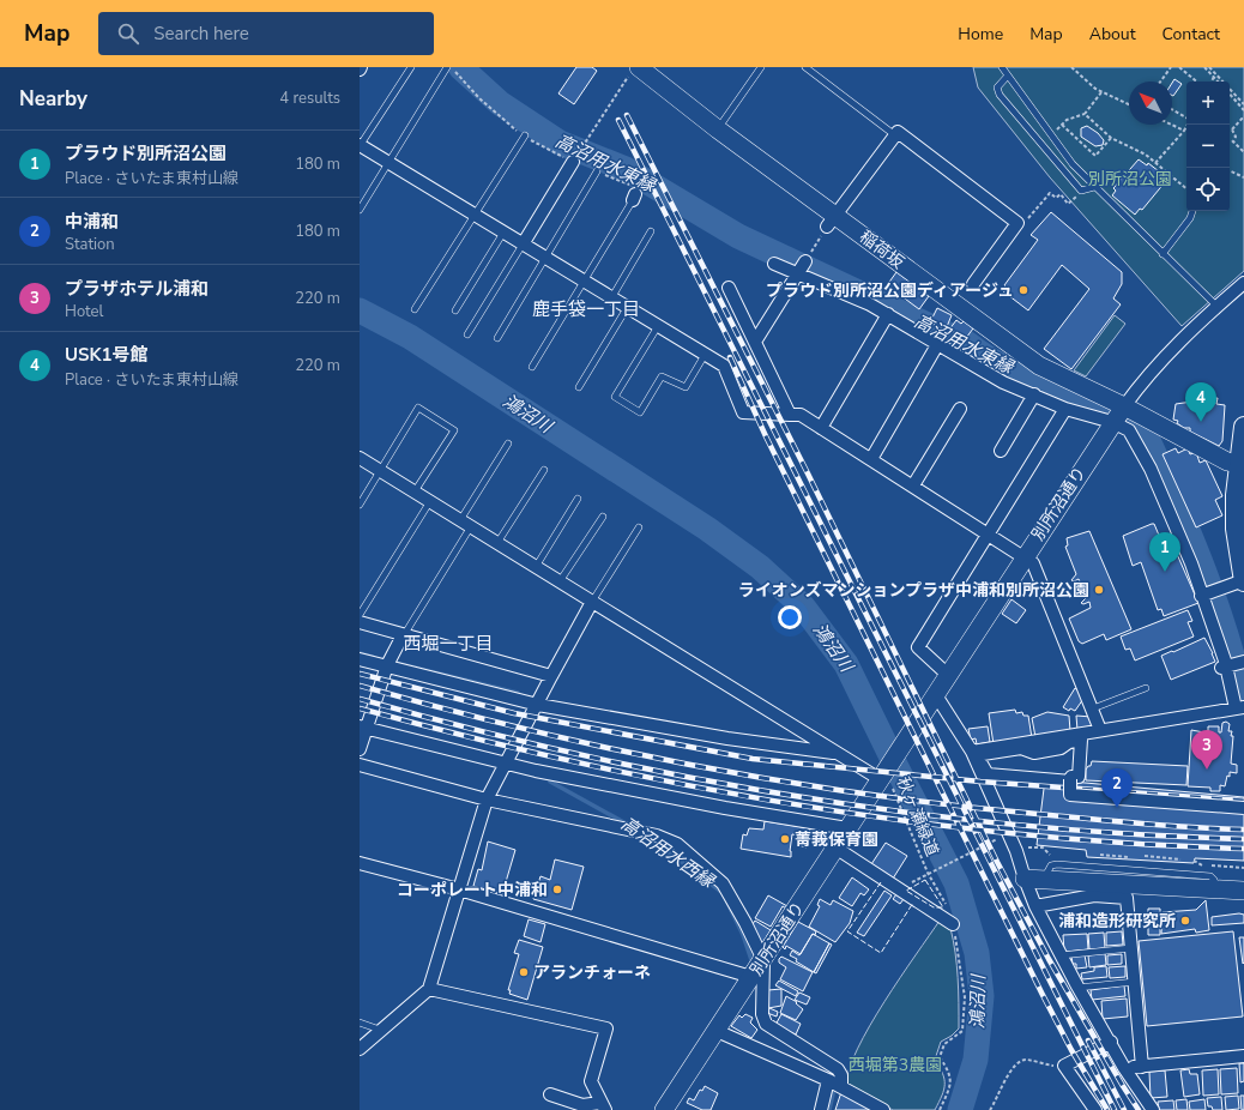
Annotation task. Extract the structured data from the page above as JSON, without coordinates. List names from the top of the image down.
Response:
{
  "streets": {
    "street": ["稲荷坂", "別所沼通り"],
    "path": ["秋ヶ瀬緑道"]
  },
  "crossings": [
    ["稲荷坂", "別所沼通り"],
    ["別所沼通り", "秋ヶ瀬緑道"]
  ],
  "districts": ["鹿手袋一丁目", "西堀一丁目"],
  "water": ["高沼用水東縁", "鴻沼川", "高沼用水西縁"],
  "parks": ["別所沼公園", "西堀第3農園"],
  "places": [
    "プラウド別所沼公園ディアージュ",
    "ライオンズマンションプラザ中浦和別所沼公園",
    "菁莪保育園",
    "コーポレート中浦和",
    "浦和造形研究所",
    "アランチォーネ"
  ],
  "north": "top left",
  "page": {
    "header": "Map",
    "search": "Search here",
    "nav": [
      "Home",
      "Map",
      "About",
      "Contact"
    ],
    "heading": ["Nearby", "4 results"],
    "map_buttons": ["+", "−"],
    "list": [
      {
        "mark": "1",
        "name": "プラウド別所沼公園",
        "note": "Place · さいたま東村山線",
        "value": "180 m"
      },
      {
        "mark": "2",
        "name": "中浦和",
        "note": "Station",
        "value": "180 m"
      },
      {
        "mark": "3",
        "name": "プラザホテル浦和",
        "note": "Hotel",
        "value": "220 m"
      },
      {
        "mark": "4",
        "name": "USK1号館",
        "note": "Place · さいたま東村山線",
        "value": "220 m"
      }
    ],
    "pins": [
      "4",
      "1",
      "3",
      "2"
    ]
  }
}
